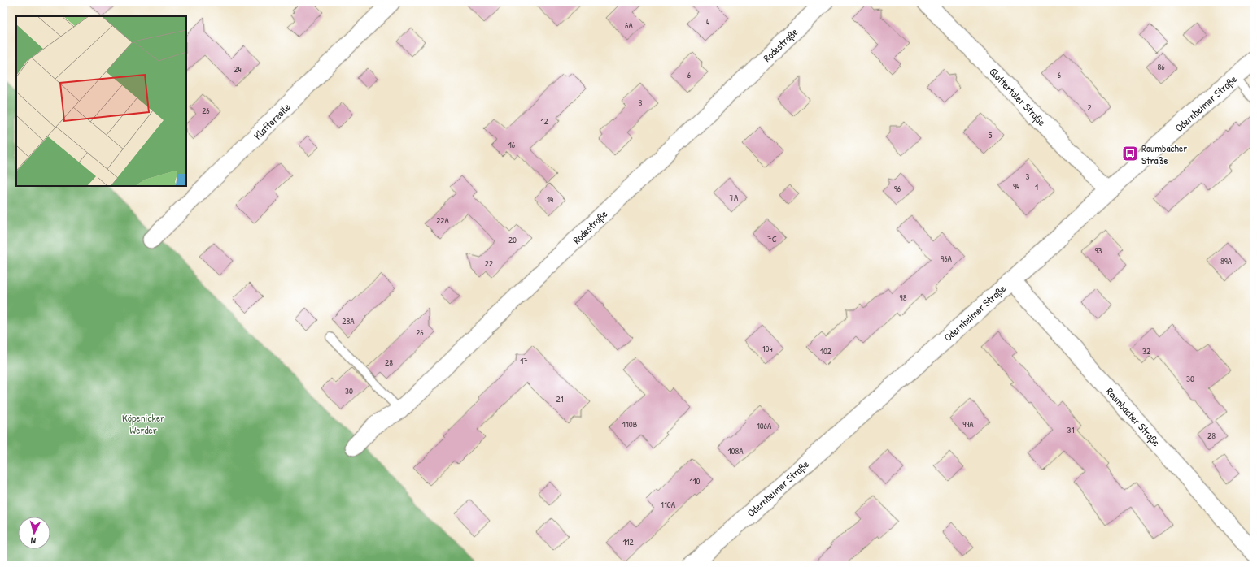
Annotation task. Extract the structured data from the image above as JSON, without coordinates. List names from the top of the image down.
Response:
{
  "streets": {
    "street": [
      "Rodestraße",
      "Glottertaler Straße",
      "Odernheimer Straße",
      "Klafterzeile",
      "Raumbacher Straße"
    ]
  },
  "crossings": [
    ["Glottertaler Straße", "Odernheimer Straße"],
    ["Odernheimer Straße", "Raumbacher Straße"]
  ],
  "parks": ["Köpenicker Werder"],
  "places": {
    "bus stop": ["Raumbacher Straße"]
  },
  "house_numbers": [
    "4",
    "6A",
    "86",
    "24",
    "6",
    "6",
    "8",
    "2",
    "26",
    "12",
    "5",
    "16",
    "3",
    "94",
    "1",
    "96",
    "7A",
    "14",
    "22A",
    "7C",
    "20",
    "93",
    "96A",
    "89A",
    "22",
    "98",
    "28A",
    "26",
    "104",
    "102",
    "32",
    "17",
    "28",
    "30",
    "30",
    "21",
    "110B",
    "99A",
    "106A",
    "31",
    "28",
    "108A",
    "110",
    "110A",
    "112"
  ],
  "north": "bottom"
}
